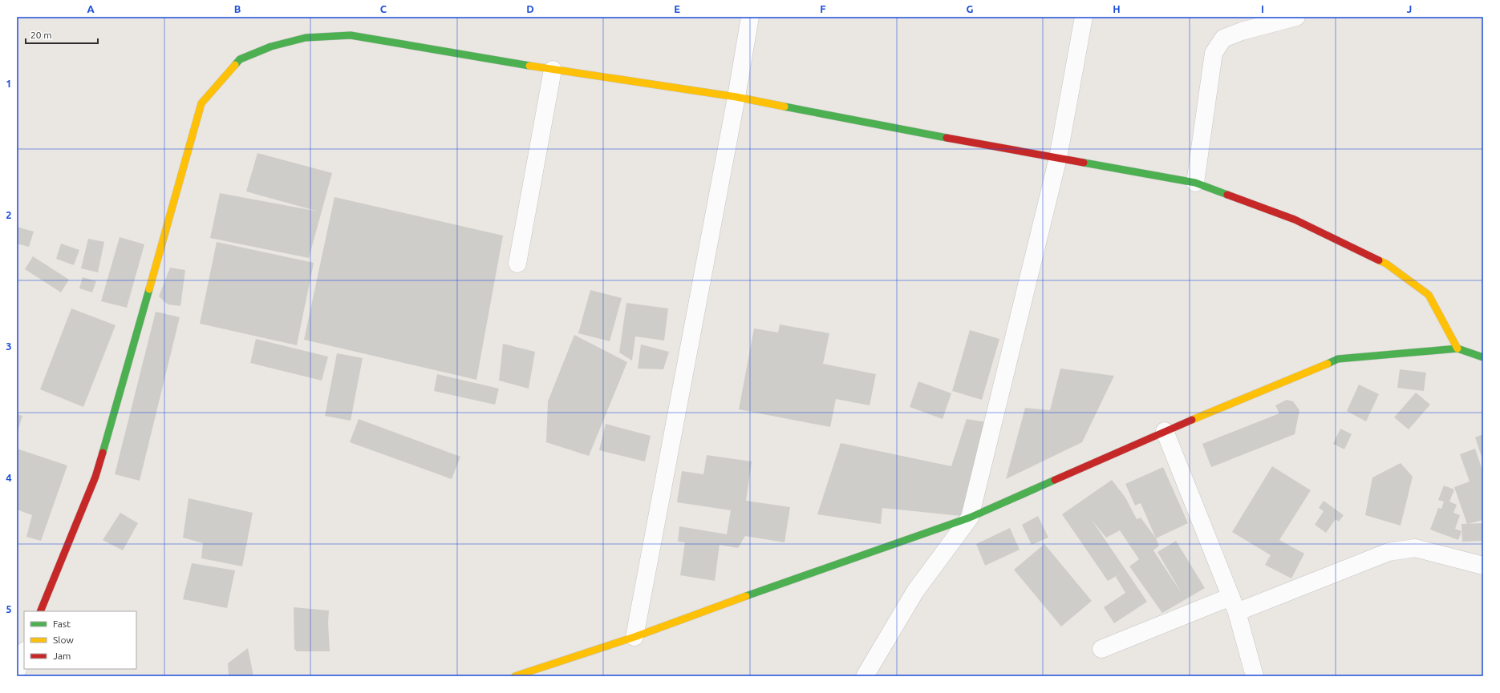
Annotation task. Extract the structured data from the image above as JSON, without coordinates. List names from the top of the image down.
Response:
{
  "legend": ["Fast", "Slow", "Jam"],
  "scale_bar": "20 m",
  "grid": {
    "columns": [
      "A",
      "B",
      "C",
      "D",
      "E",
      "F",
      "G",
      "H",
      "I",
      "J"
    ],
    "rows": [
      "1",
      "2",
      "3",
      "4",
      "5"
    ]
  }
}
